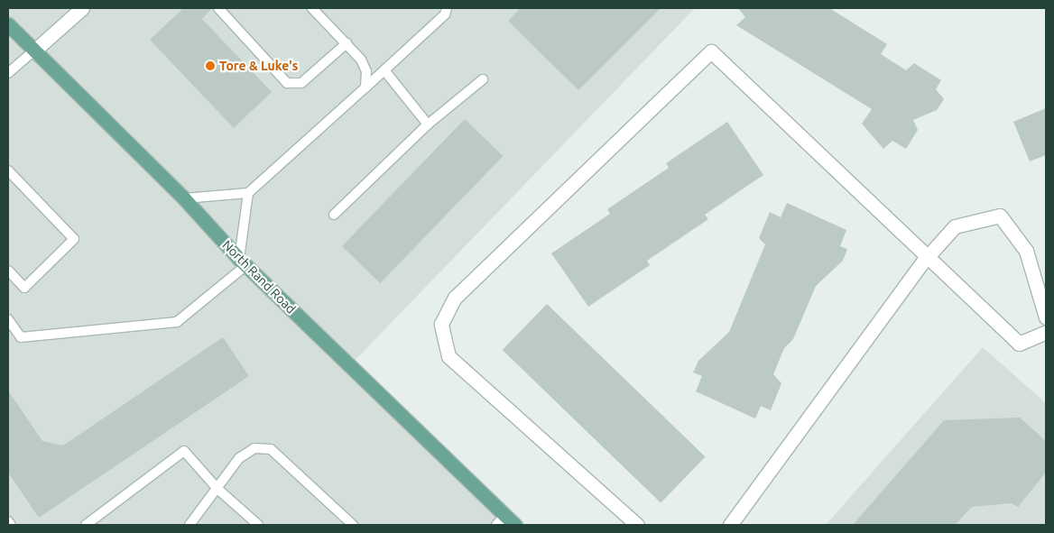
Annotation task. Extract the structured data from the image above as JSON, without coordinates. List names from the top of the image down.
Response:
{
  "streets": {
    "main road": ["North Rand Road"]
  },
  "places": ["Tore & Luke's"]
}
